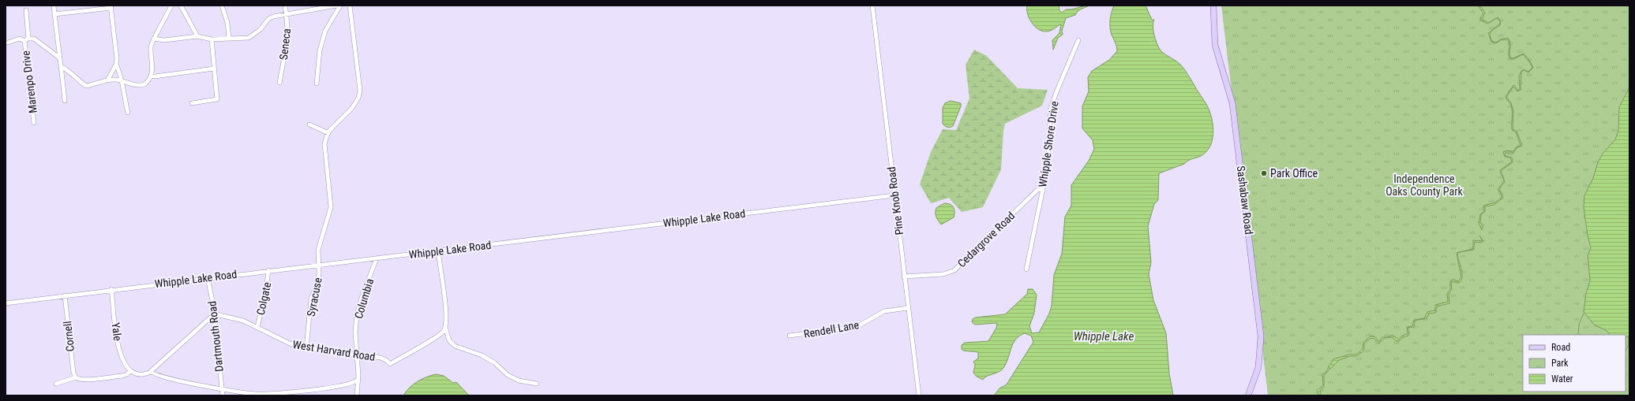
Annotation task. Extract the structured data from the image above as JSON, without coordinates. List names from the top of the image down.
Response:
{
  "streets": {
    "main road": ["Sashabaw Road"],
    "street": [
      "Seneca",
      "Marenpo Drive",
      "Whipple Shore Drive",
      "Pine Knob Road",
      "Whipple Lake Road",
      "Cedargrove Road",
      "Syracuse",
      "Colgate",
      "Columbia",
      "Rendell Lane",
      "Yale",
      "Cornell",
      "Dartmouth Road",
      "West Harvard Road"
    ]
  },
  "crossings": [
    ["Whipple Shore Drive", "Cedargrove Road"],
    ["Pine Knob Road", "Whipple Lake Road"],
    ["Pine Knob Road", "Cedargrove Road"],
    ["Pine Knob Road", "Rendell Lane"],
    ["Whipple Lake Road", "Syracuse"],
    ["Whipple Lake Road", "Colgate"],
    ["Whipple Lake Road", "Columbia"],
    ["Whipple Lake Road", "Yale"],
    ["Whipple Lake Road", "Cornell"],
    ["Whipple Lake Road", "Dartmouth Road"],
    ["Syracuse", "West Harvard Road"],
    ["Colgate", "West Harvard Road"],
    ["Columbia", "West Harvard Road"],
    ["Dartmouth Road", "West Harvard Road"]
  ],
  "water": ["Whipple Lake"],
  "parks": ["Independence Oaks County Park"],
  "places": ["Park Office"],
  "legend": ["Road", "Park", "Water"]
}
